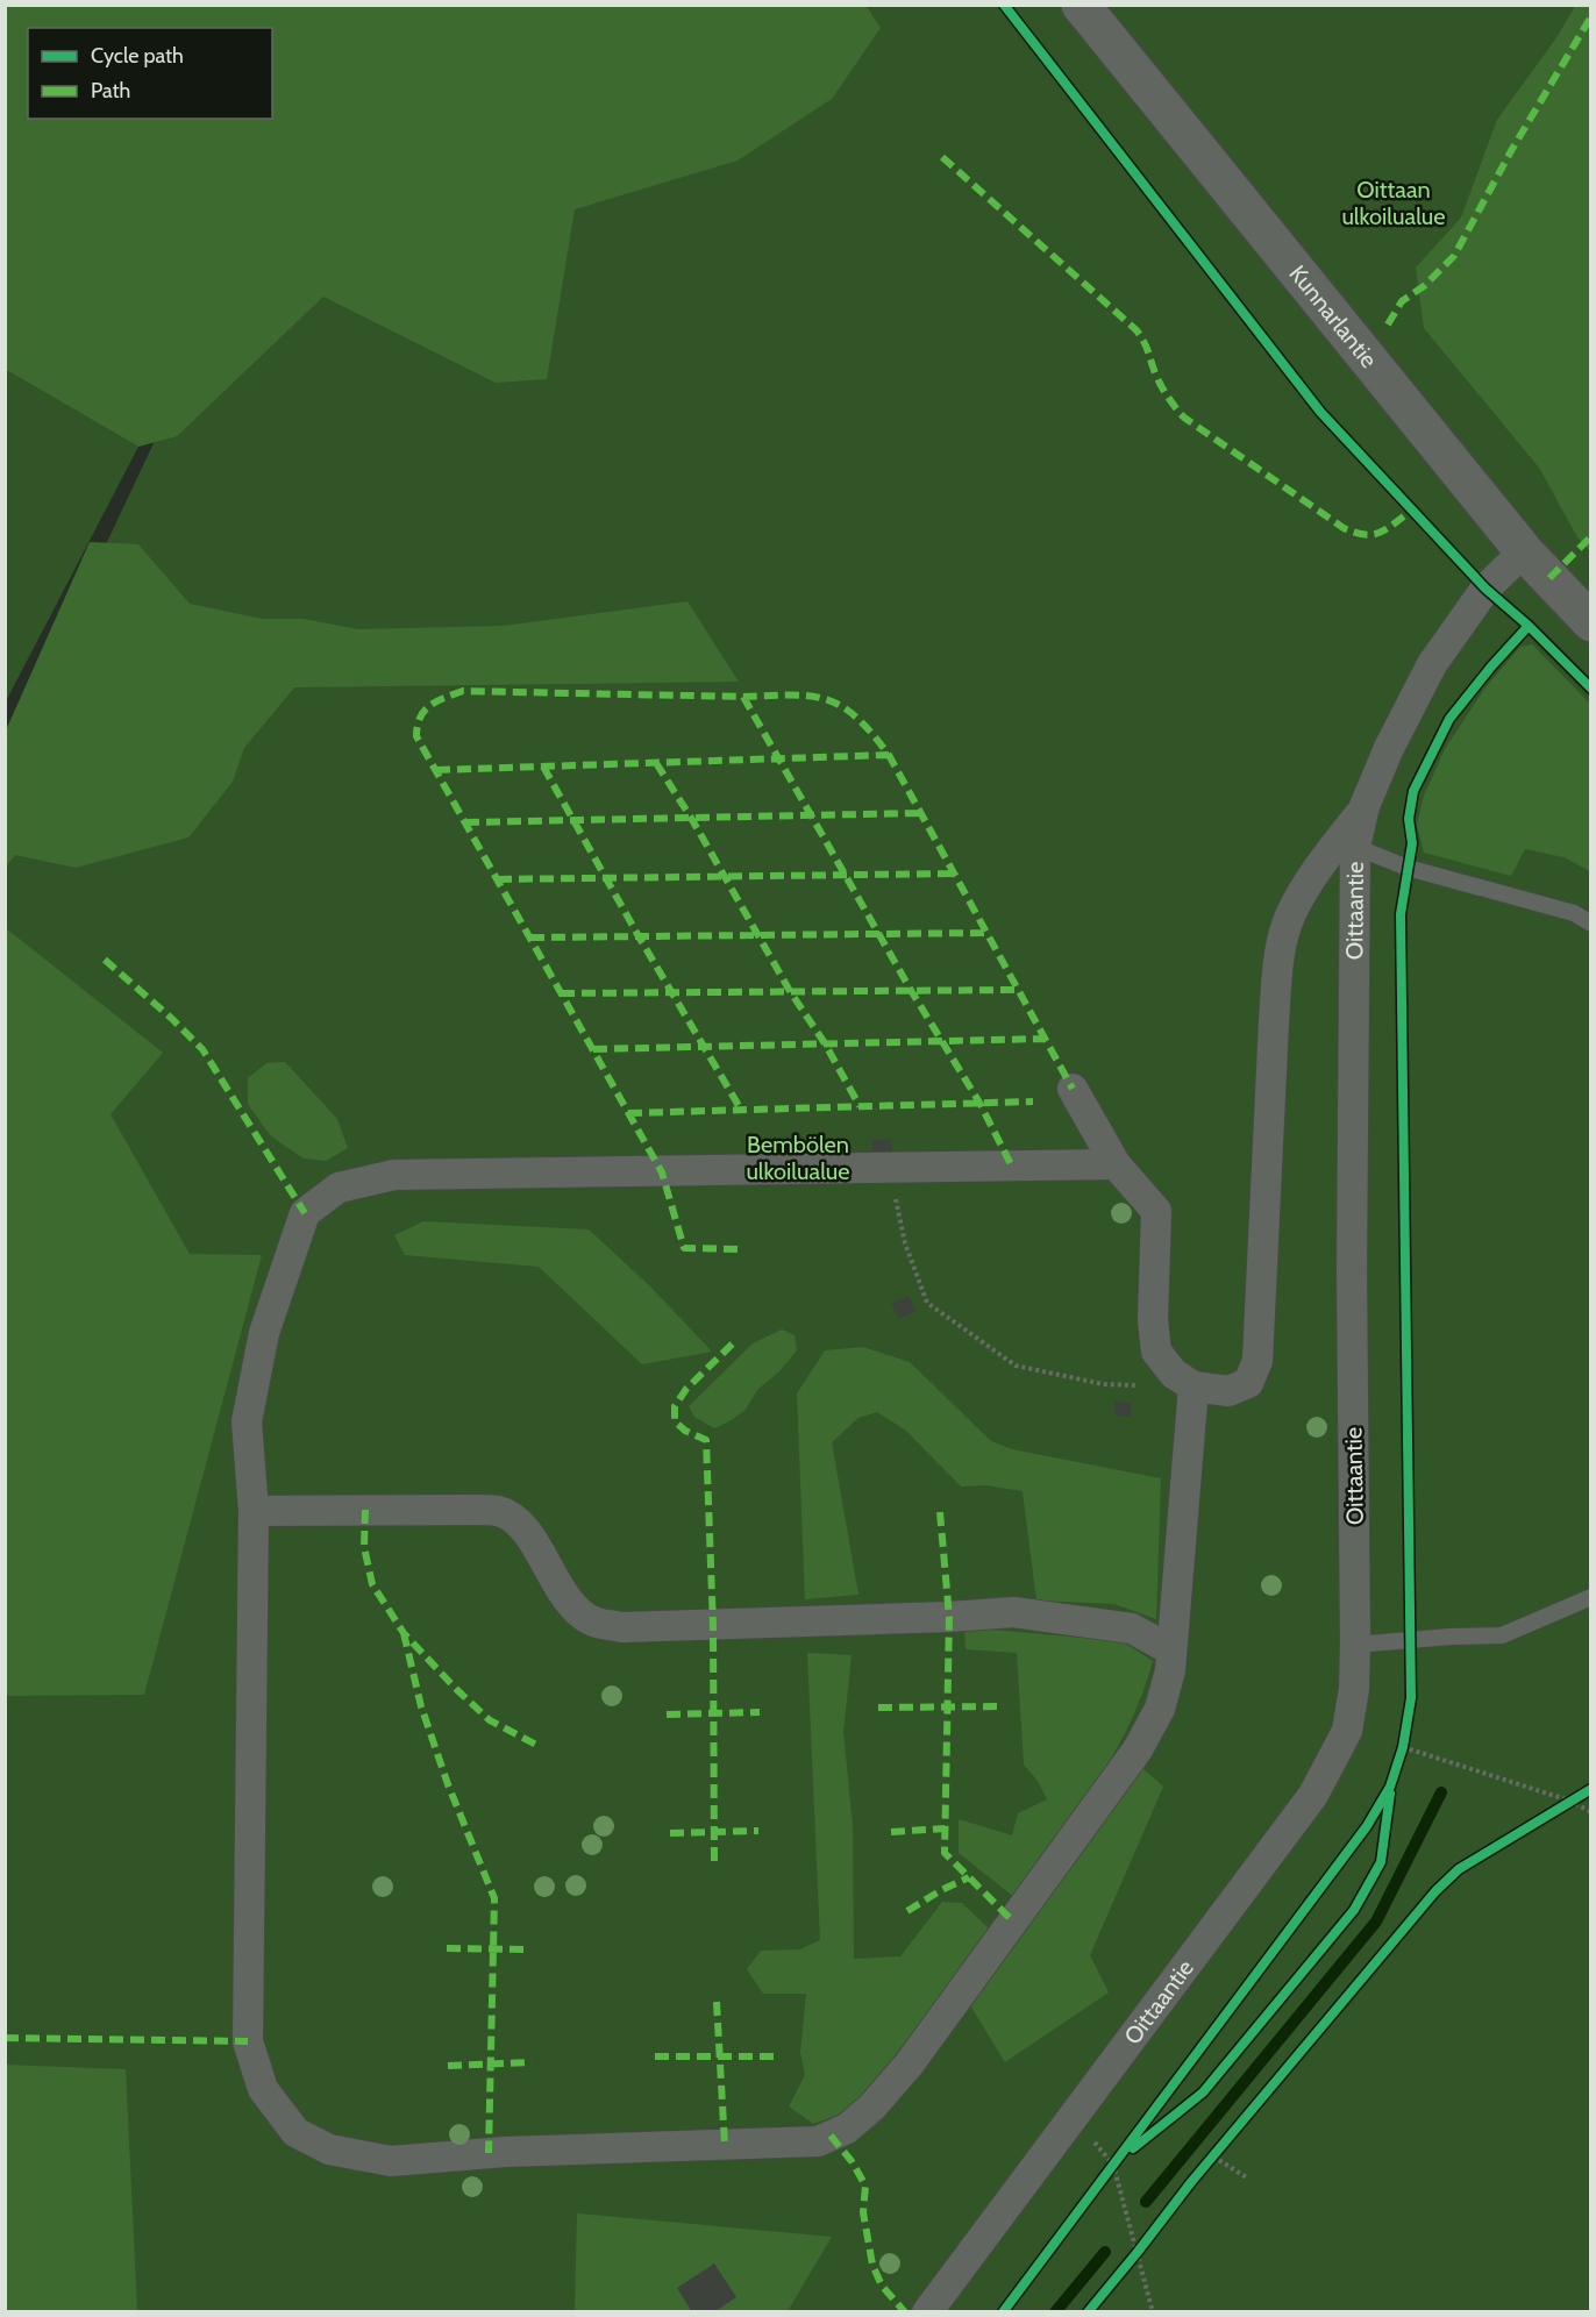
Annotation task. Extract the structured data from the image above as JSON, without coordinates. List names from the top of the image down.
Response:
{
  "streets": {
    "main road": ["Kunnarlantie"],
    "street": ["Oittaantie"]
  },
  "crossings": [
    ["Kunnarlantie", "Oittaantie"]
  ],
  "parks": ["Oittaan ulkoilualue", "Bembölen ulkoilualue"],
  "legend": ["Cycle path", "Path"]
}
